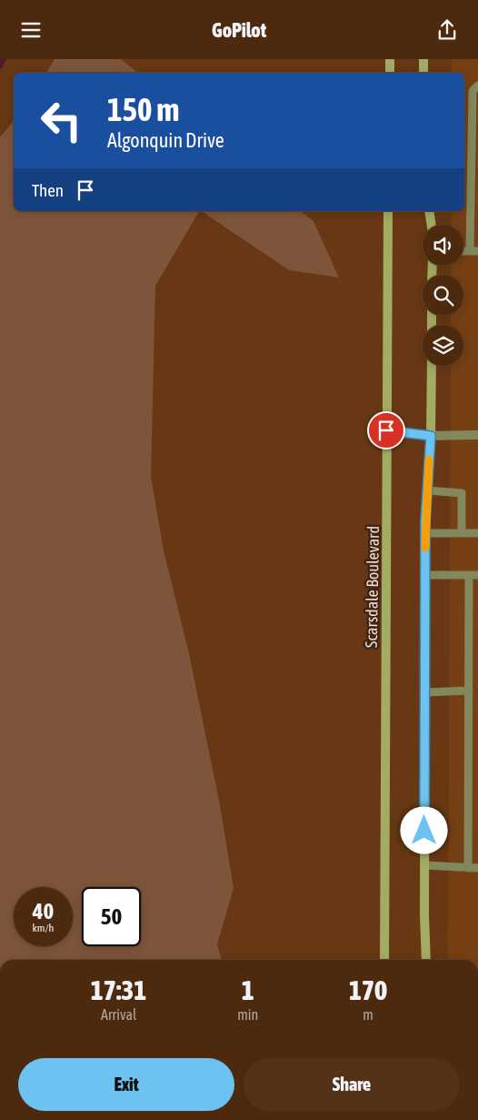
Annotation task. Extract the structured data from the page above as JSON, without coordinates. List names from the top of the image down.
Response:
{
  "streets": {
    "main road": ["Scarsdale Boulevard"]
  },
  "page": {
    "header": "GoPilot",
    "turn": ["150 m", "Algonquin Drive"],
    "then": "Then",
    "speed": "40 km/h",
    "limit": "50",
    "eta": [
      "17:31",
      "Arrival",
      "1",
      "min",
      "170",
      "m"
    ],
    "buttons": ["Exit", "Share"]
  }
}
